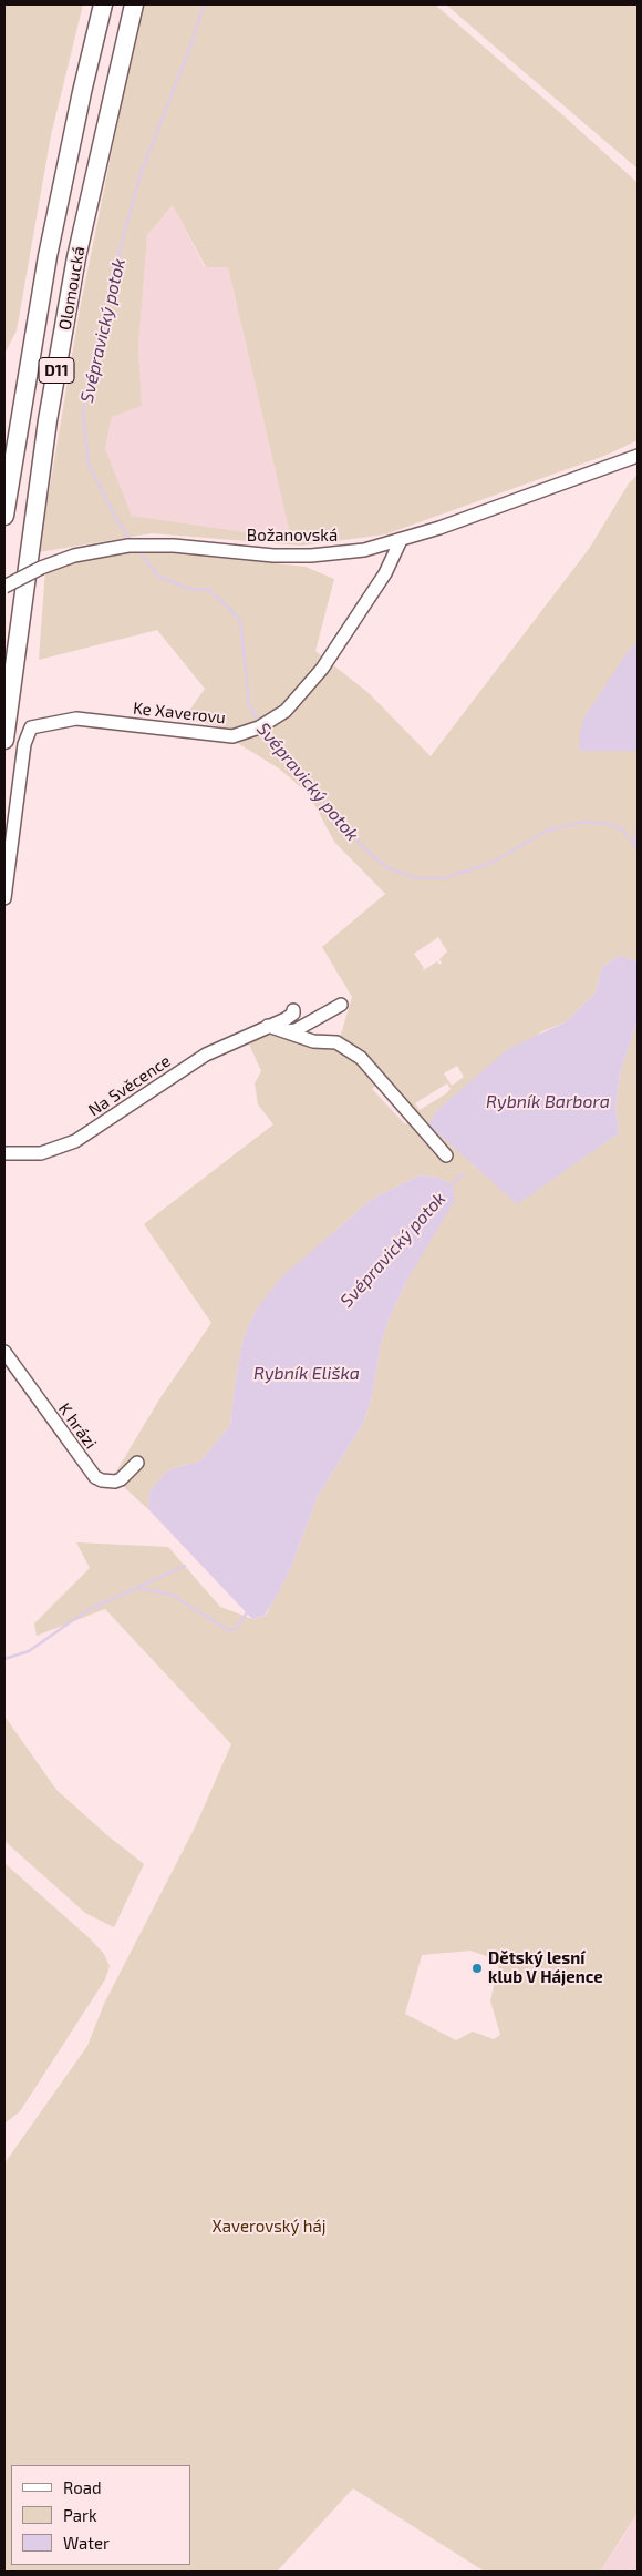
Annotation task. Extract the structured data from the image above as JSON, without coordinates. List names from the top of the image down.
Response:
{
  "streets": {
    "highway": ["Olomoucká", "D11"],
    "street": [
      "Božanovská",
      "Ke Xaverovu",
      "Na Svěcence",
      "K hrázi"
    ]
  },
  "crossings": [
    ["Božanovská", "Ke Xaverovu"]
  ],
  "water": ["Svépravický potok", "Rybník Barbora", "Rybník Eliška"],
  "parks": ["Xaverovský háj"],
  "places": ["Dětský lesní klub V Hájence"],
  "legend": ["Road", "Park", "Water"]
}
